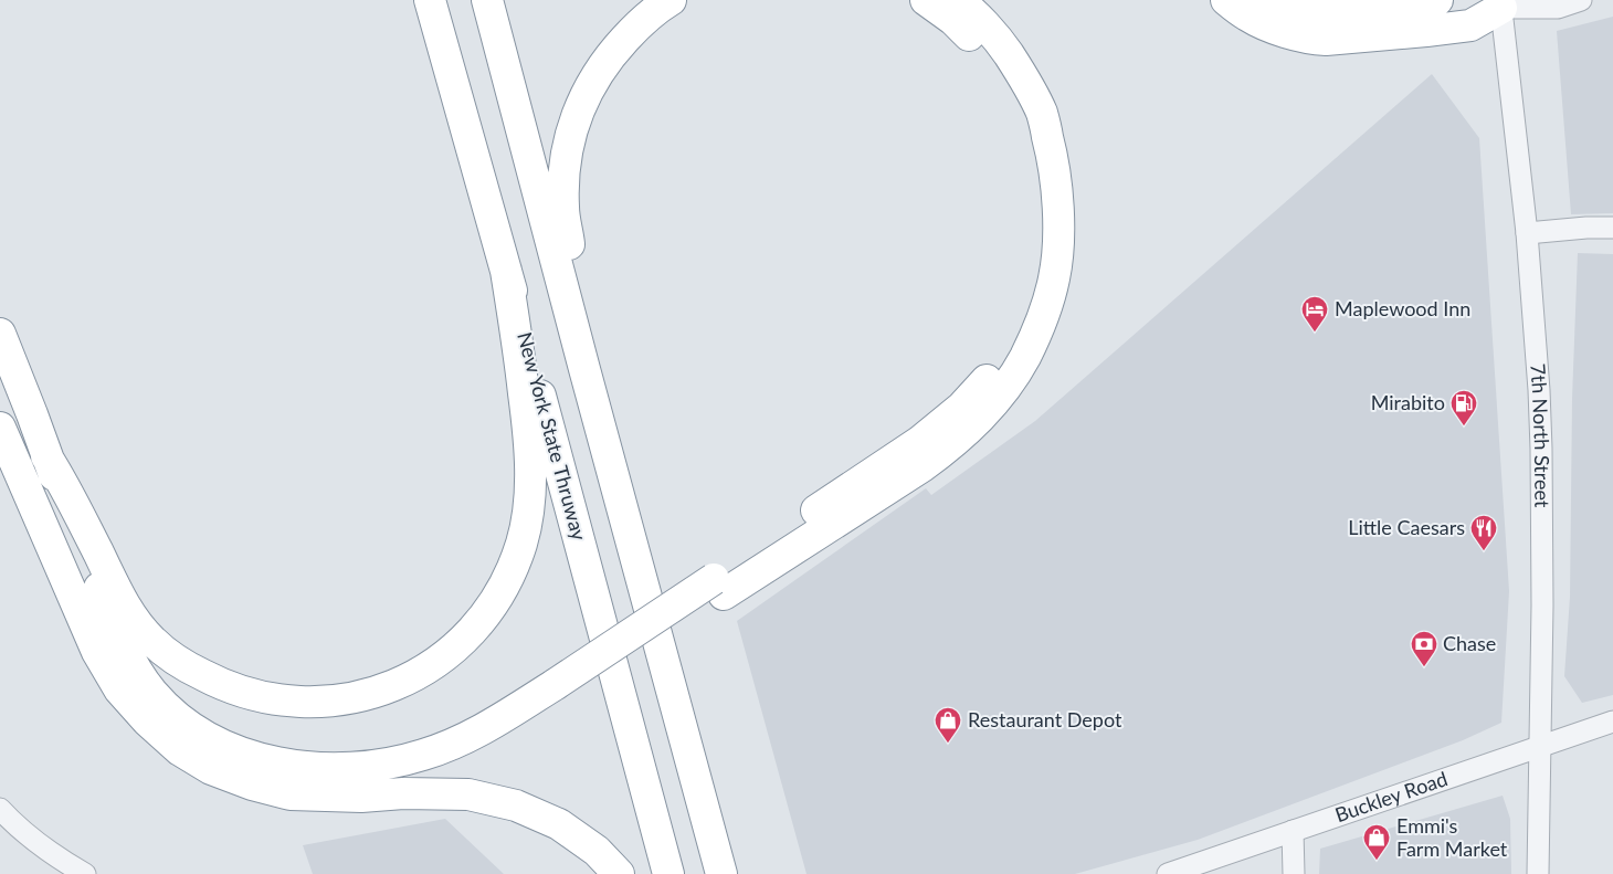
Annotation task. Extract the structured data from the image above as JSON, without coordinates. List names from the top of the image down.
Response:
{
  "streets": {
    "highway": ["New York State Thruway"],
    "street": ["7th North Street", "Buckley Road"]
  },
  "crossings": [
    ["7th North Street", "Buckley Road"]
  ],
  "places": {
    "hotel": ["Maplewood Inn"],
    "fuel station": ["Mirabito"],
    "restaurant": ["Little Caesars"],
    "bank": ["Chase"],
    "shop": ["Restaurant Depot", "Emmi's Farm Market"]
  }
}
